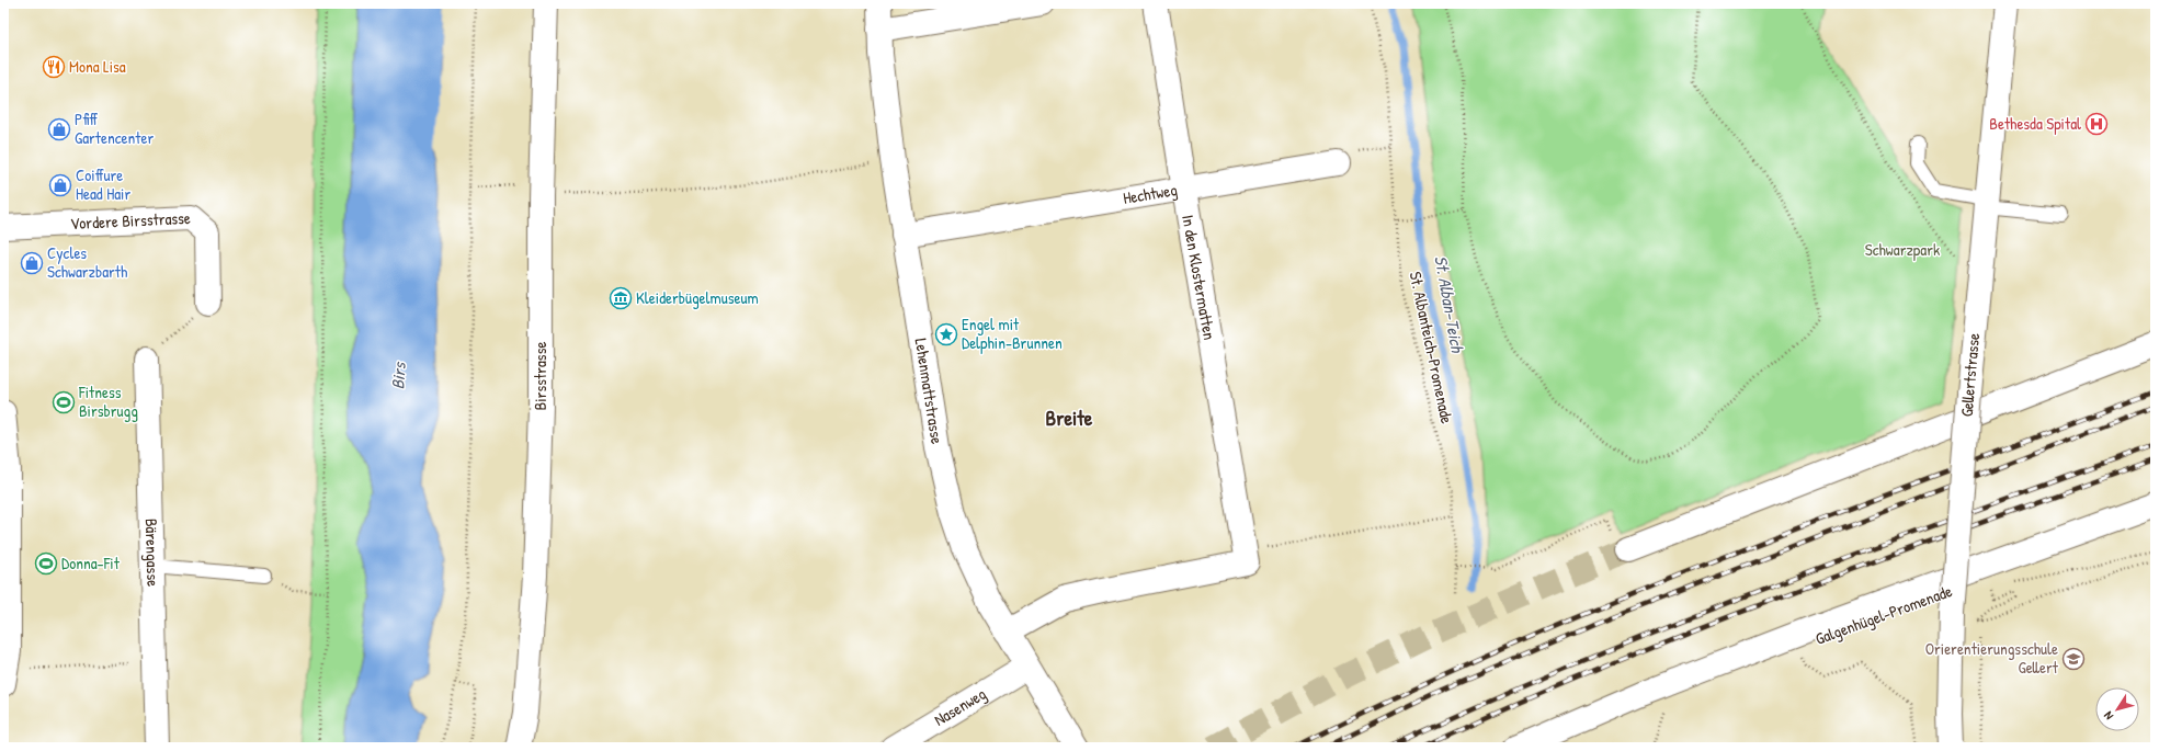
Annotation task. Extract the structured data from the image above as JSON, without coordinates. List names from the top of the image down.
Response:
{
  "streets": {
    "main road": [
      "Hechtweg",
      "Vordere Birsstrasse",
      "In den Klostermatten",
      "Gellertstrasse",
      "Birsstrasse",
      "Lehenmattstrasse",
      "Bärengasse",
      "Nasenweg"
    ],
    "path": ["St. Albanteich-Promenade", "Galgenhügel-Promenade"]
  },
  "crossings": [
    ["Hechtweg", "In den Klostermatten"],
    ["Hechtweg", "Lehenmattstrasse"],
    ["Gellertstrasse", "Galgenhügel-Promenade"],
    ["Lehenmattstrasse", "Nasenweg"]
  ],
  "districts": ["Breite"],
  "water": ["St. Alban-Teich", "Birs"],
  "parks": ["Schwarzpark"],
  "places": {
    "restaurant": ["Mona Lisa"],
    "hospital": ["Bethesda Spital"],
    "shop": ["Pfiff Gartencenter", "Coiffure Head Hair", "Cycles Schwarzbarth"],
    "museum": ["Kleiderbügelmuseum"],
    "place": ["Engel mit Delphin-Brunnen"],
    "sports": ["Fitness Birsbrugg", "Donna-Fit"],
    "school or university": ["Orierentierungsschule Gellert"]
  },
  "north": "bottom left"
}
